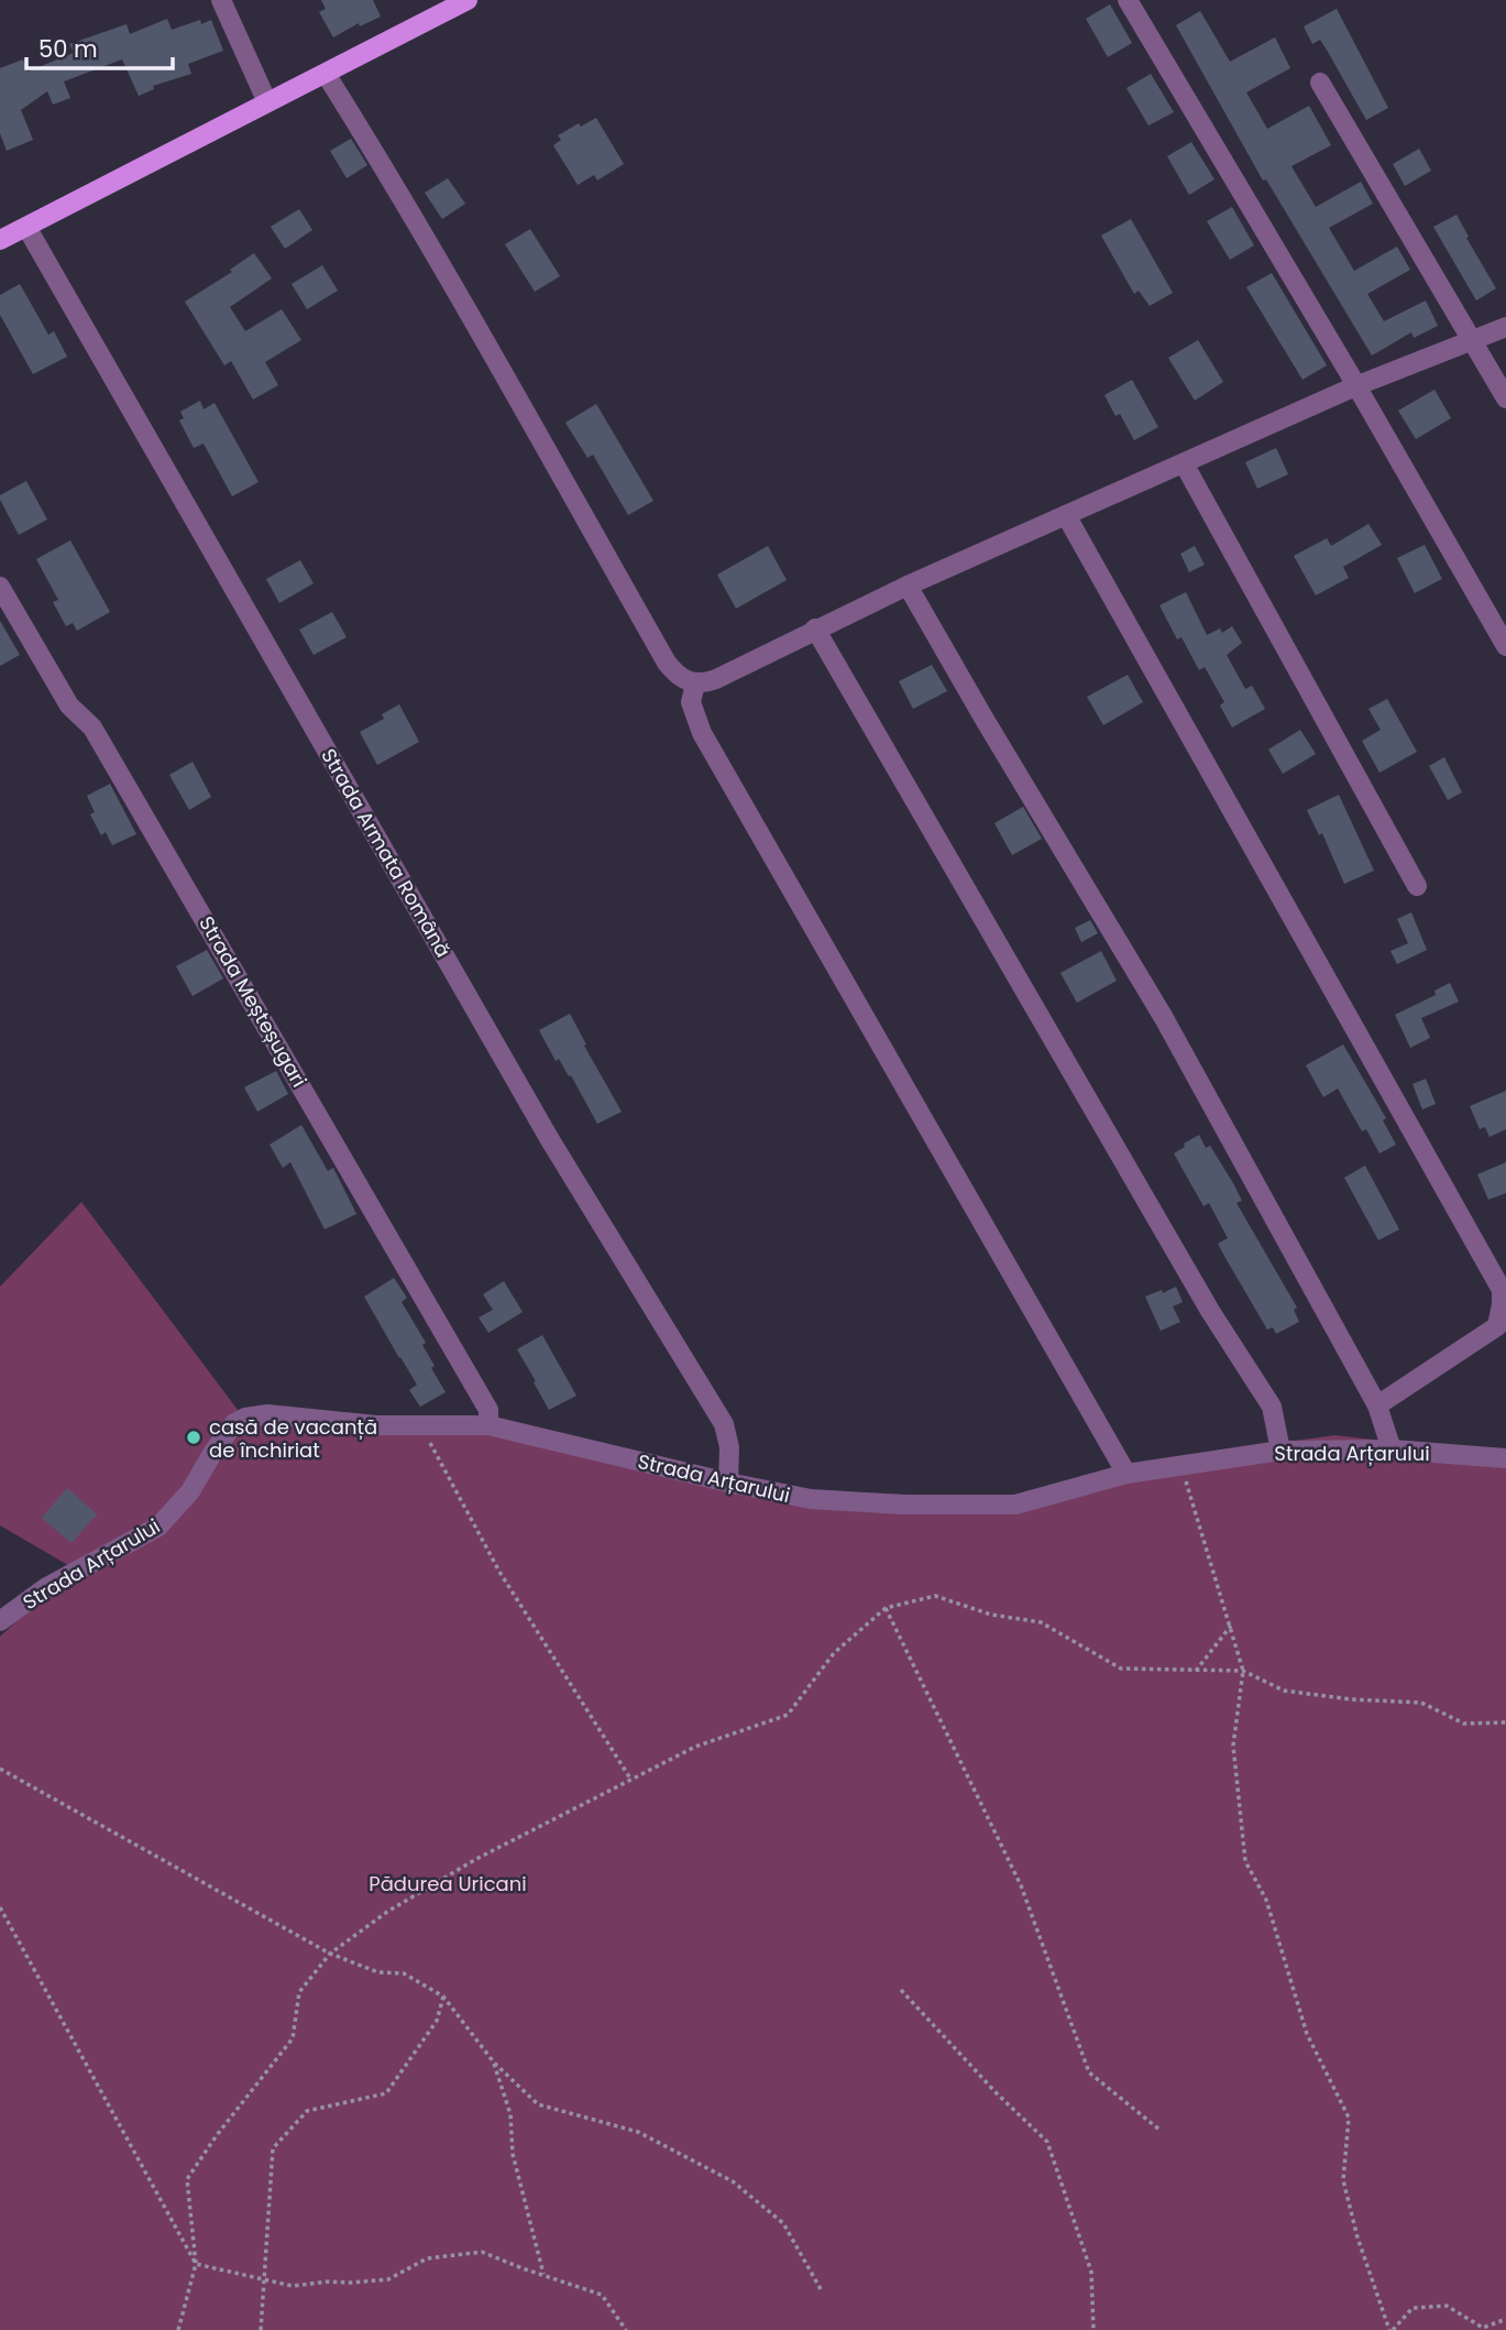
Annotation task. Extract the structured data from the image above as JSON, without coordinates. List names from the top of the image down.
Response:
{
  "streets": {
    "street": ["Strada Armata Română", "Strada Meșteșugari", "Strada Arțarului"]
  },
  "crossings": [
    ["Strada Armata Română", "Strada Arțarului"],
    ["Strada Meșteșugari", "Strada Arțarului"]
  ],
  "parks": ["Pădurea Uricani"],
  "places": ["casă de vacanță de închiriat"],
  "scale_bar": "50 m"
}
